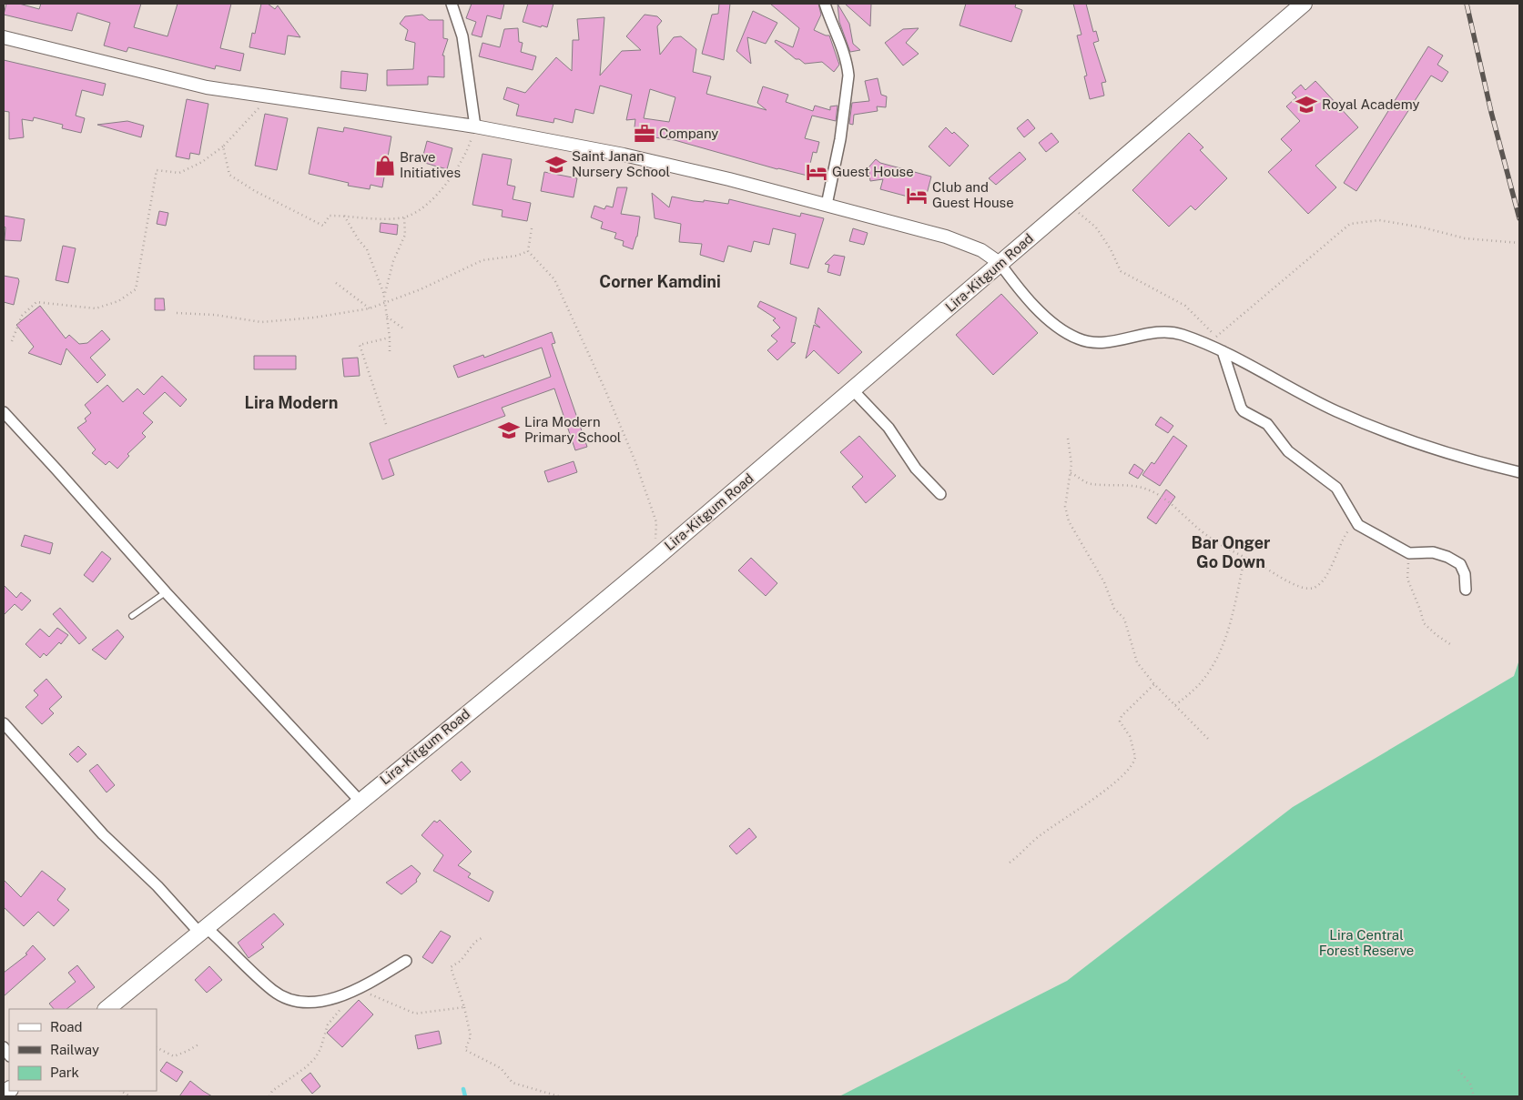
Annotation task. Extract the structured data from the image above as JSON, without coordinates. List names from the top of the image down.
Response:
{
  "streets": {
    "main road": ["Lira-Kitgum Road"]
  },
  "districts": ["Corner Kamdini", "Lira Modern", "Bar Onger Go Down"],
  "parks": ["Lira Central Forest Reserve"],
  "places": {
    "school or university": ["Royal Academy", "Saint Janan Nursery School", "Lira Modern Primary School"],
    "office": ["Company"],
    "shop": ["Brave Initiatives"],
    "hotel": ["Guest House", "Club and Guest House"]
  },
  "legend": ["Road", "Railway", "Park"]
}
